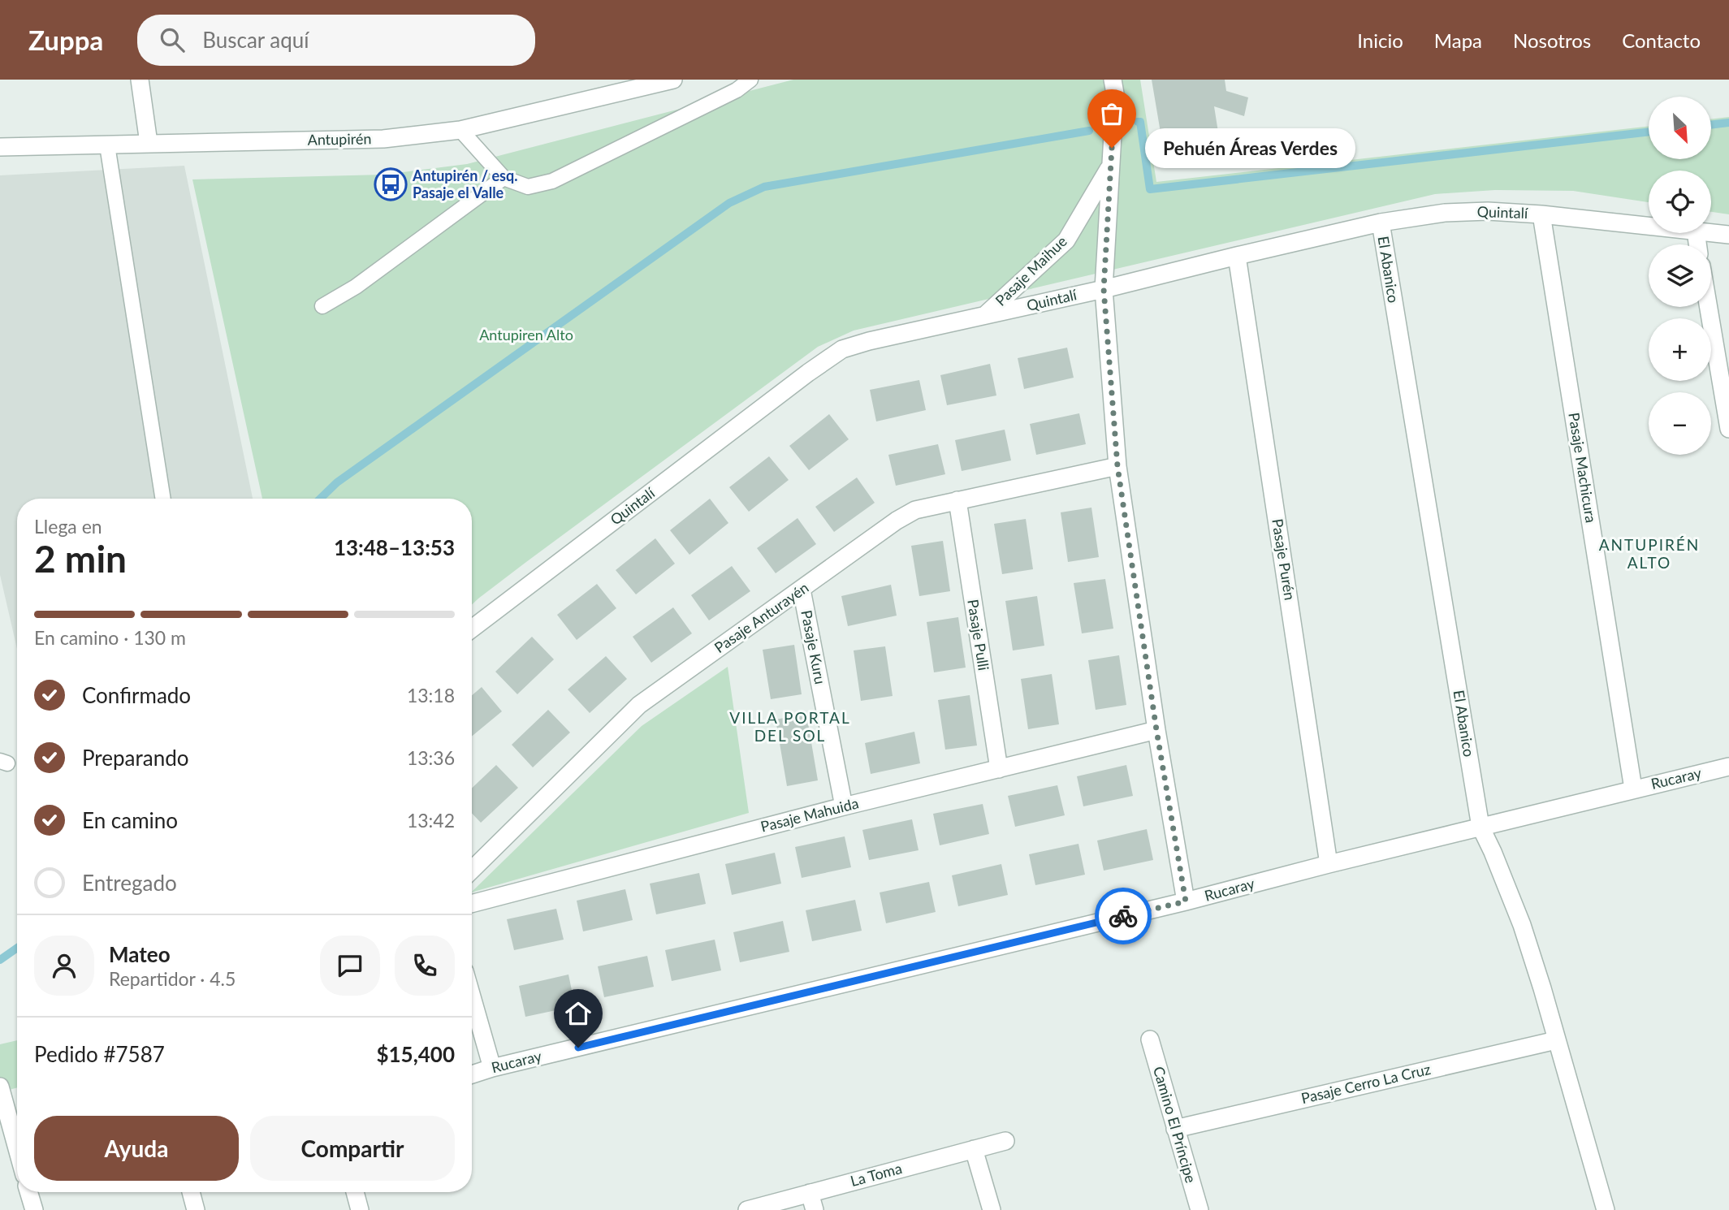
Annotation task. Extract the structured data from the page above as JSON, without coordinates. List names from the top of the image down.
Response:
{
  "streets": {
    "street": [
      "Antupirén",
      "Quintalí",
      "El Abanico",
      "Pasaje Maihue",
      "Pasaje Machicura",
      "Pasaje Purén",
      "Pasaje Anturayén",
      "Pasaje Pulli",
      "Pasaje Kuru",
      "Rucaray",
      "Pasaje Mahuida",
      "Pasaje Cerro La Cruz",
      "Camino El Príncipe",
      "La Toma"
    ]
  },
  "crossings": [
    ["Quintalí", "El Abanico"],
    ["Quintalí", "Pasaje Maihue"],
    ["Quintalí", "Pasaje Machicura"],
    ["Quintalí", "Pasaje Purén"],
    ["El Abanico", "Rucaray"],
    ["El Abanico", "Pasaje Cerro La Cruz"],
    ["Pasaje Maihue", "Pasaje Anturayén"],
    ["Pasaje Maihue", "Rucaray"],
    ["Pasaje Maihue", "Pasaje Mahuida"],
    ["Pasaje Machicura", "Rucaray"],
    ["Pasaje Purén", "Rucaray"],
    ["Pasaje Anturayén", "Pasaje Pulli"],
    ["Pasaje Anturayén", "Pasaje Kuru"],
    ["Pasaje Pulli", "Pasaje Mahuida"],
    ["Pasaje Kuru", "Pasaje Mahuida"],
    ["Pasaje Cerro La Cruz", "Camino El Príncipe"]
  ],
  "districts": ["ANTUPIRÉN ALTO", "VILLA PORTAL DEL SOL"],
  "parks": ["Antupiren Alto"],
  "places": {
    "other": ["Pehuén Áreas Verdes"],
    "bus stop": ["Antupirén / esq. Pasaje el Valle"]
  },
  "north": "bottom right",
  "page": {
    "header": "Zuppa",
    "search": "Buscar aquí",
    "nav": [
      "Inicio",
      "Mapa",
      "Nosotros",
      "Contacto"
    ],
    "map_buttons": ["+", "−"],
    "bubble": "Pehuén Áreas Verdes",
    "heading": ["2 min", "Llega en", "13:48–13:53"],
    "panel": [
      "Mateo",
      "Repartidor · 4.5",
      "Pedido #7587",
      "$15,400"
    ],
    "bar": "En camino · 130 m",
    "list": [
      ["Confirmado", "13:18"],
      ["Preparando", "13:36"],
      ["En camino", "13:42"],
      "Entregado"
    ],
    "buttons": ["Ayuda", "Compartir"]
  }
}
